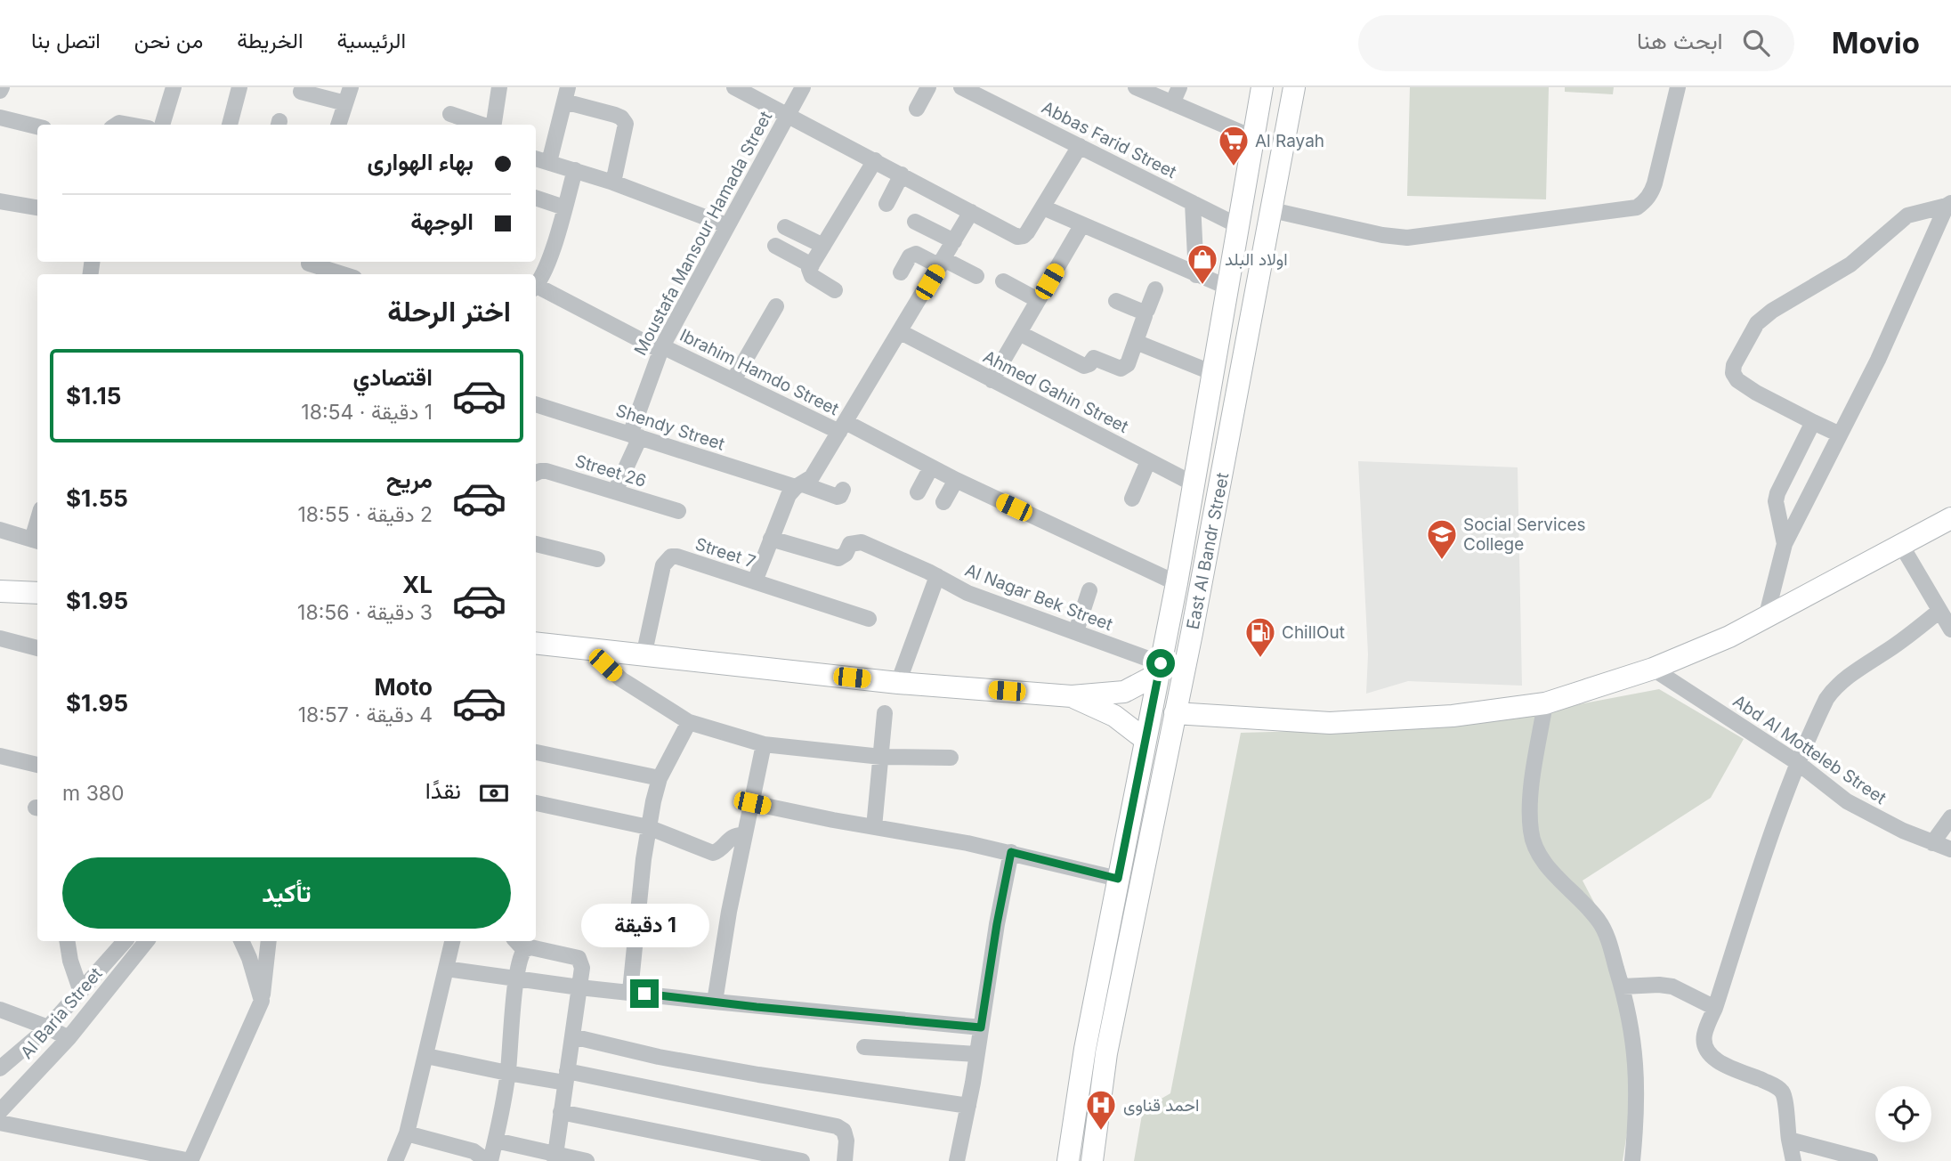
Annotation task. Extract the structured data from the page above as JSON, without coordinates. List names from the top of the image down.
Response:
{
  "streets": {
    "main road": ["East Al Bandr Street"],
    "street": [
      "Abbas Farid Street",
      "Moustafa Mansour Hamada Street",
      "Ibrahim Hamdo Street",
      "Ahmed Gahin Street",
      "Shendy Street",
      "Street 26",
      "Street 7",
      "Al Nagar Bek Street",
      "Abd Al Motteleb Street",
      "Al Baria Street"
    ]
  },
  "crossings": [
    ["Abbas Farid Street", "East Al Bandr Street"],
    ["Moustafa Mansour Hamada Street", "Ibrahim Hamdo Street"],
    ["Moustafa Mansour Hamada Street", "Shendy Street"],
    ["Moustafa Mansour Hamada Street", "Street 26"],
    ["Ibrahim Hamdo Street", "East Al Bandr Street"],
    ["Ahmed Gahin Street", "East Al Bandr Street"],
    ["East Al Bandr Street", "Al Nagar Bek Street"]
  ],
  "places": {
    "supermarket": ["Al Rayah"],
    "shop": ["اولاد البلد"],
    "school or university": ["Social Services College"],
    "fuel station": ["ChillOut"],
    "hospital": ["احمد قناوى"]
  },
  "page": {
    "header": "Movio",
    "search": "ابحث هنا",
    "nav": [
      "الرئيسية",
      "الخريطة",
      "من نحن",
      "اتصل بنا"
    ],
    "banner": ["بهاء الهوارى", "الوجهة"],
    "heading": "اختر الرحلة",
    "list": [
      {
        "name": "اقتصادي",
        "note": "1 دقيقة · 18:54",
        "value": "$1.15"
      },
      {
        "name": "مريح",
        "note": "2 دقيقة · 18:55",
        "value": "$1.55"
      },
      {
        "name": "XL",
        "note": "3 دقيقة · 18:56",
        "value": "$1.95"
      },
      {
        "name": "Moto",
        "note": "4 دقيقة · 18:57",
        "value": "$1.95"
      }
    ],
    "pay": ["نقدًا", "380 m"],
    "buttons": "تأكيد",
    "bubble": "1 دقيقة"
  }
}
